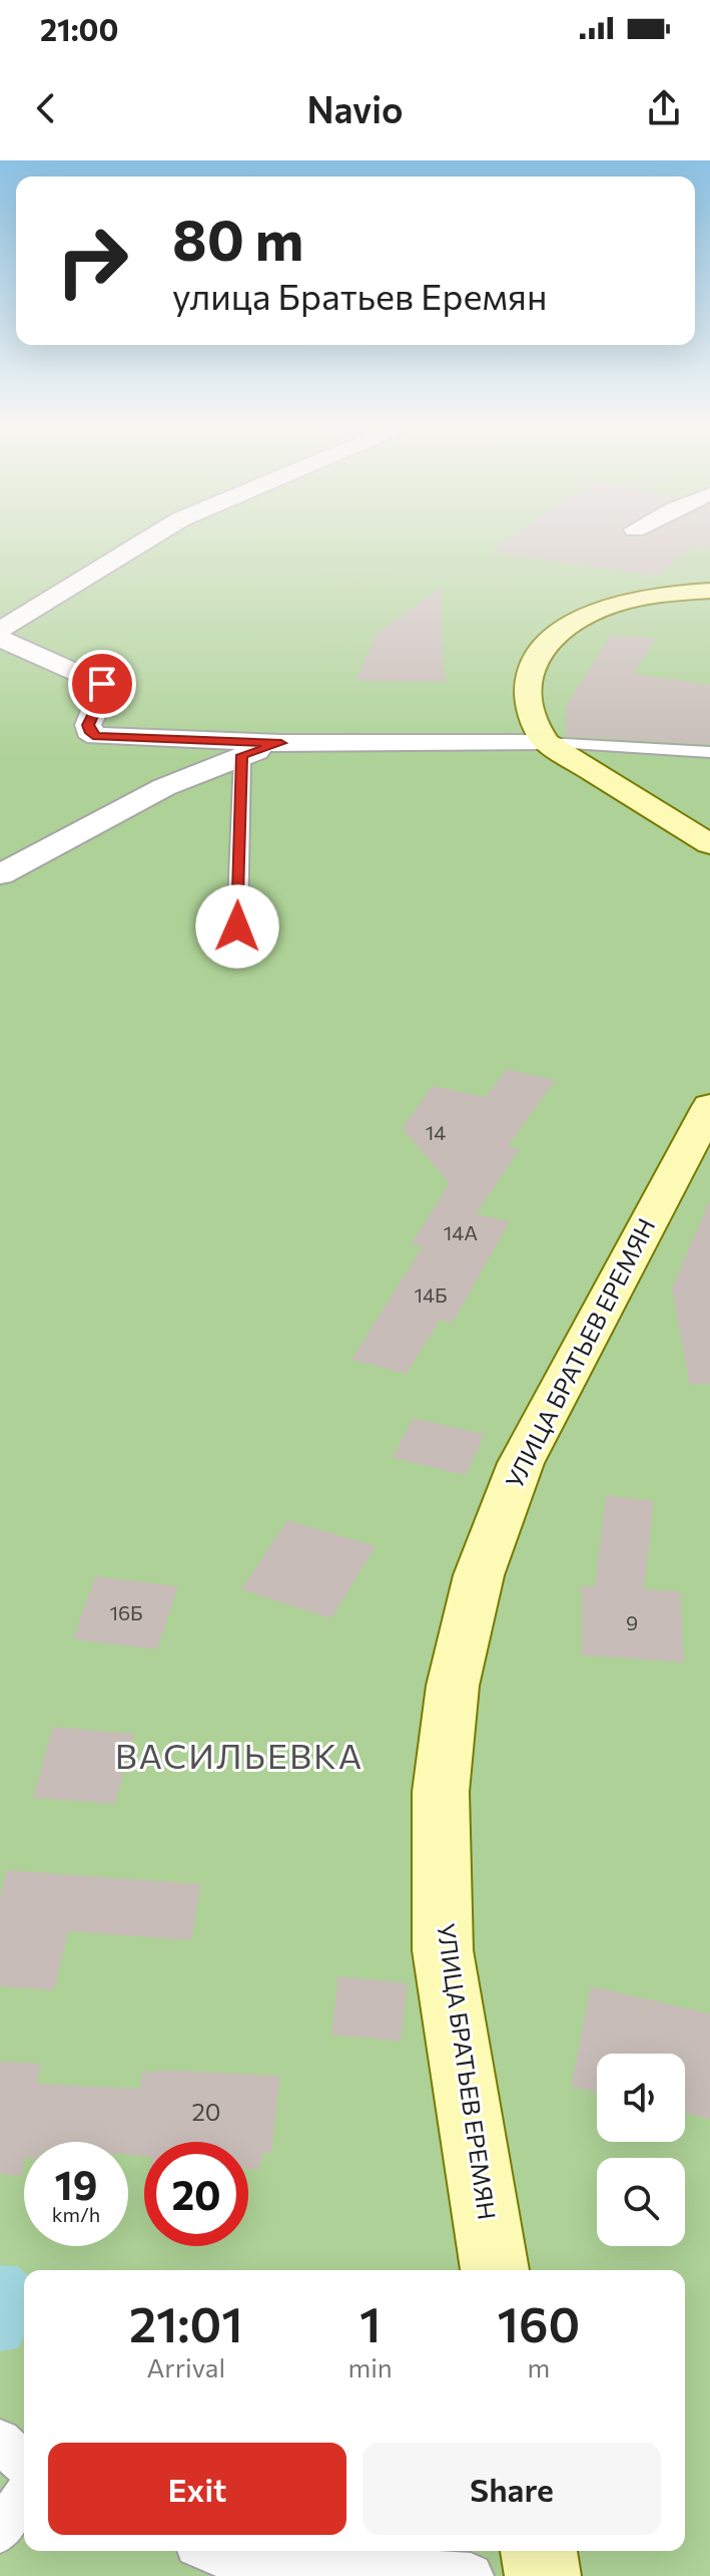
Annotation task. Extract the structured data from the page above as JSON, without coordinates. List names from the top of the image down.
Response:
{
  "streets": {
    "street": ["УЛИЦА БРАТЬЕВ ЕРЕМЯН"]
  },
  "districts": ["ВАСИЛЬЕВКА"],
  "house_numbers": [
    "14",
    "14А",
    "14Б",
    "16Б",
    "9",
    "20"
  ],
  "page": {
    "status": "21:00",
    "header": "Navio",
    "turn": ["80 m", "улица Братьев Еремян"],
    "speed": "19 km/h",
    "limit": "20",
    "eta": [
      "21:01",
      "Arrival",
      "1",
      "min",
      "160",
      "m"
    ],
    "buttons": ["Exit", "Share"]
  }
}
